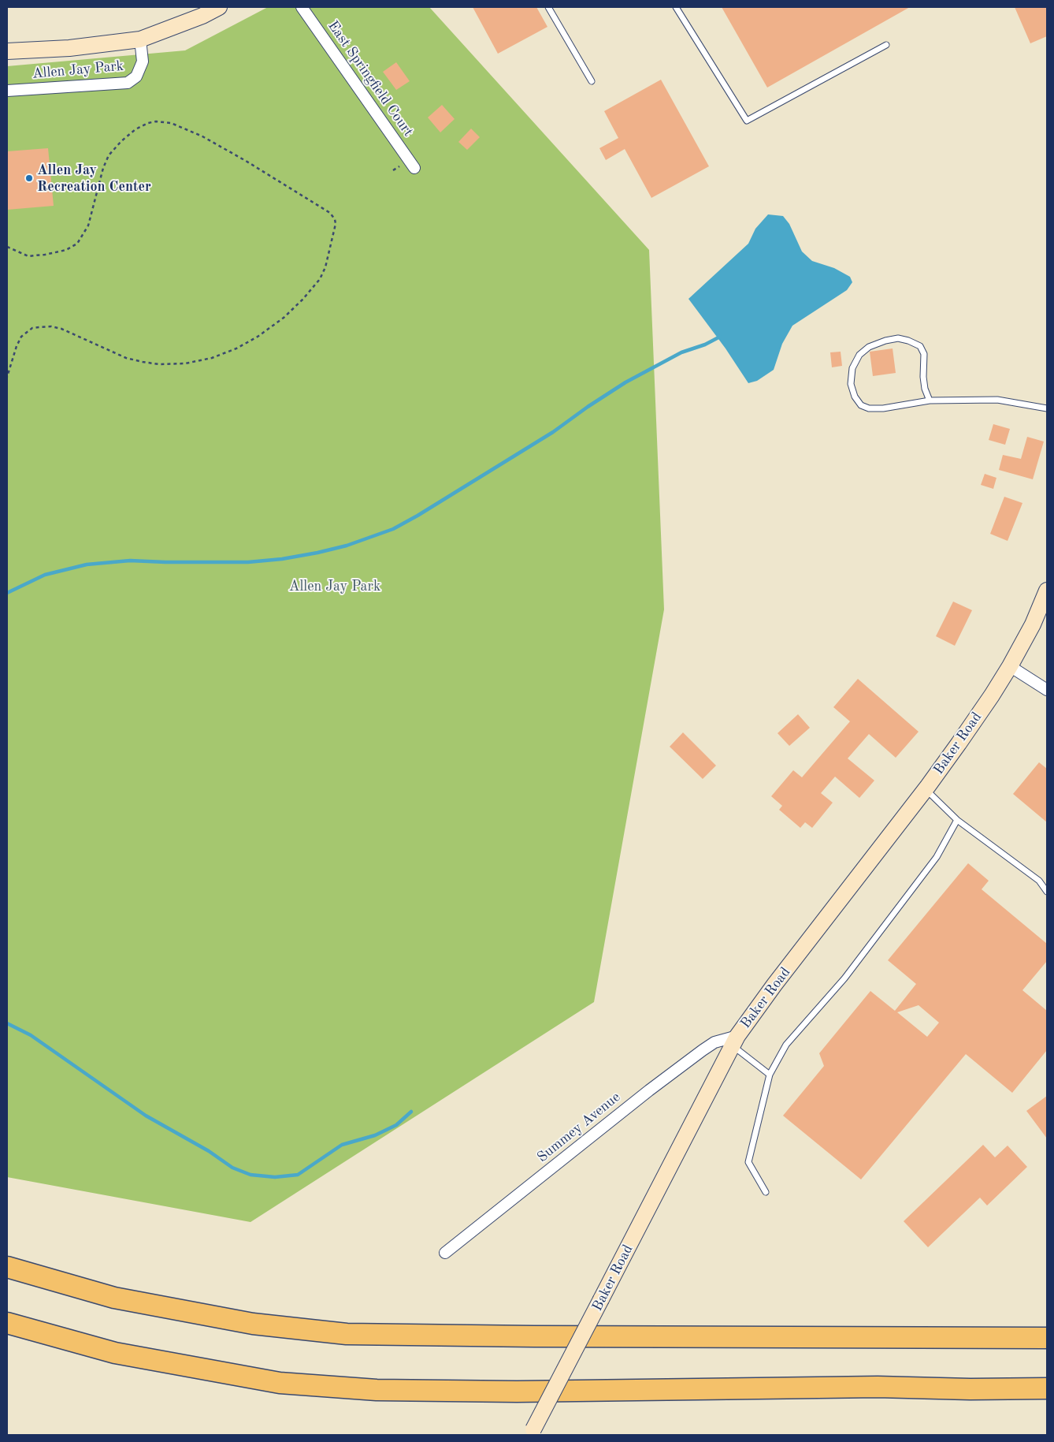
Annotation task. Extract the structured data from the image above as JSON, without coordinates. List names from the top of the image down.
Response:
{
  "streets": {
    "street": [
      "Allen Jay Park",
      "East Springfield Court",
      "Baker Road",
      "Summey Avenue"
    ]
  },
  "crossings": [
    ["Baker Road", "Summey Avenue"]
  ],
  "parks": ["Allen Jay Park"],
  "places": ["Allen Jay Recreation Center"]
}
